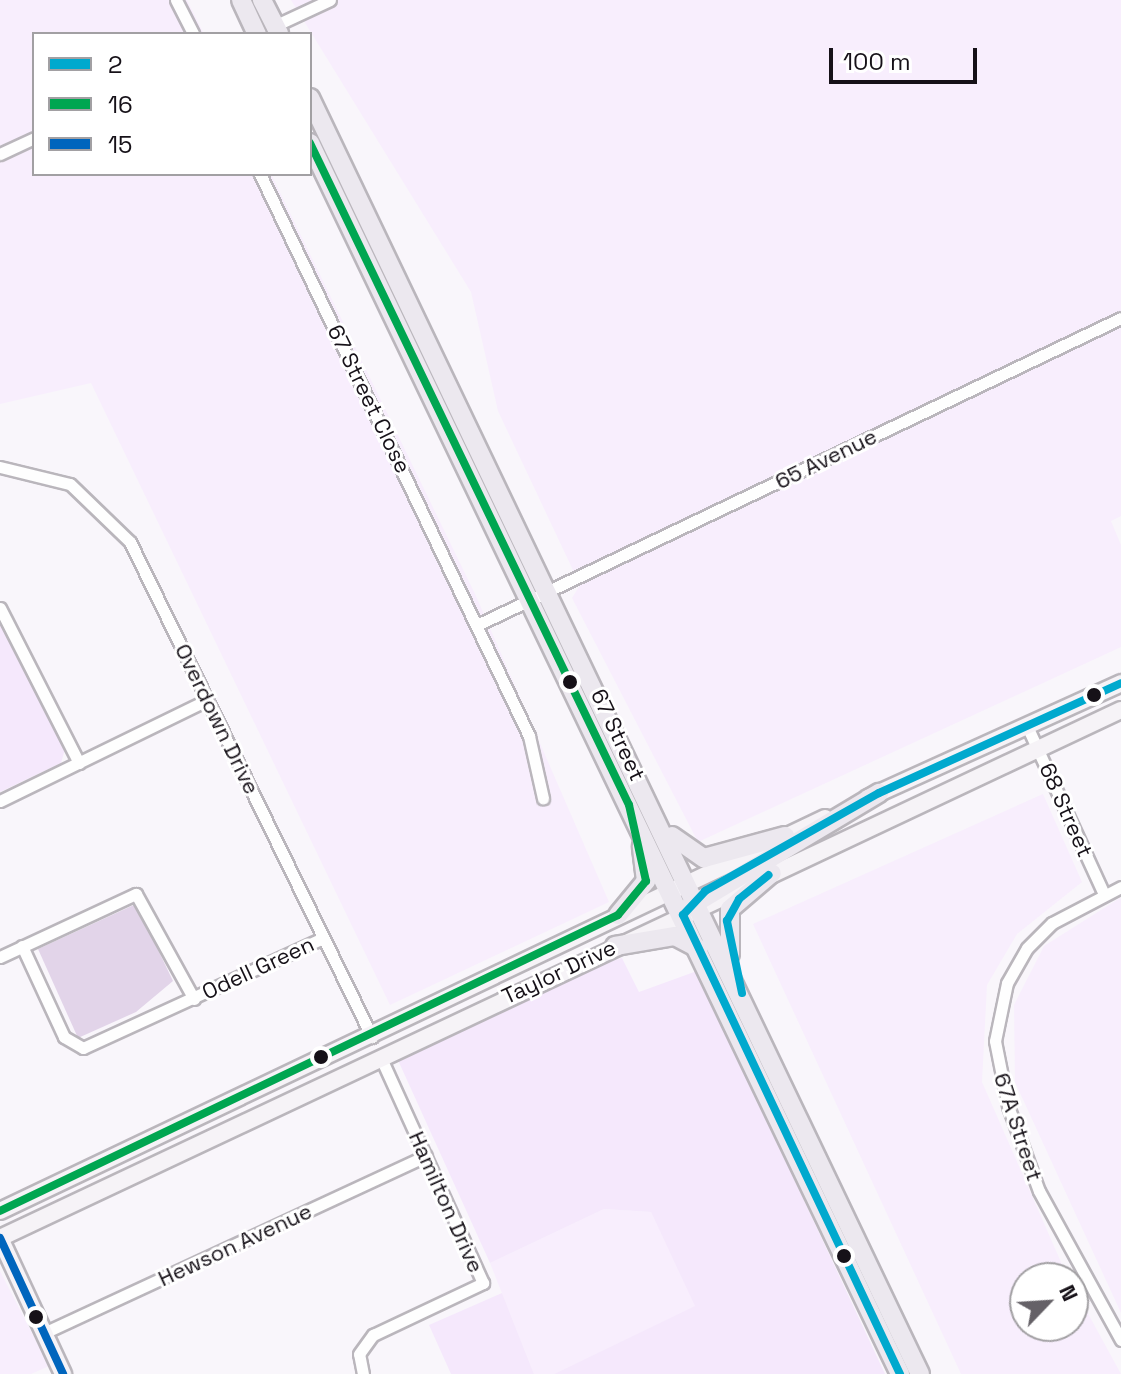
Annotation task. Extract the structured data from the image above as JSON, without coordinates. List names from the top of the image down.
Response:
{
  "streets": {
    "main road": ["67 Street", "Taylor Drive"],
    "street": [
      "67 Street Close",
      "65 Avenue",
      "Overdown Drive",
      "68 Street",
      "Odell Green",
      "67A Street",
      "Hamilton Drive",
      "Hewson Avenue"
    ]
  },
  "crossings": [
    ["65 Avenue", "67 Street"],
    ["Overdown Drive", "Odell Green"],
    ["Overdown Drive", "Taylor Drive"],
    ["67 Street", "Taylor Drive"],
    ["68 Street", "Taylor Drive"],
    ["68 Street", "67A Street"],
    ["Taylor Drive", "Hamilton Drive"],
    ["Hamilton Drive", "Hewson Avenue"]
  ],
  "lines": ["transit line 16", "transit line 2", "transit line 15"],
  "legend": ["2", "16", "15"],
  "scale_bar": "100 m",
  "north": "top right"
}
